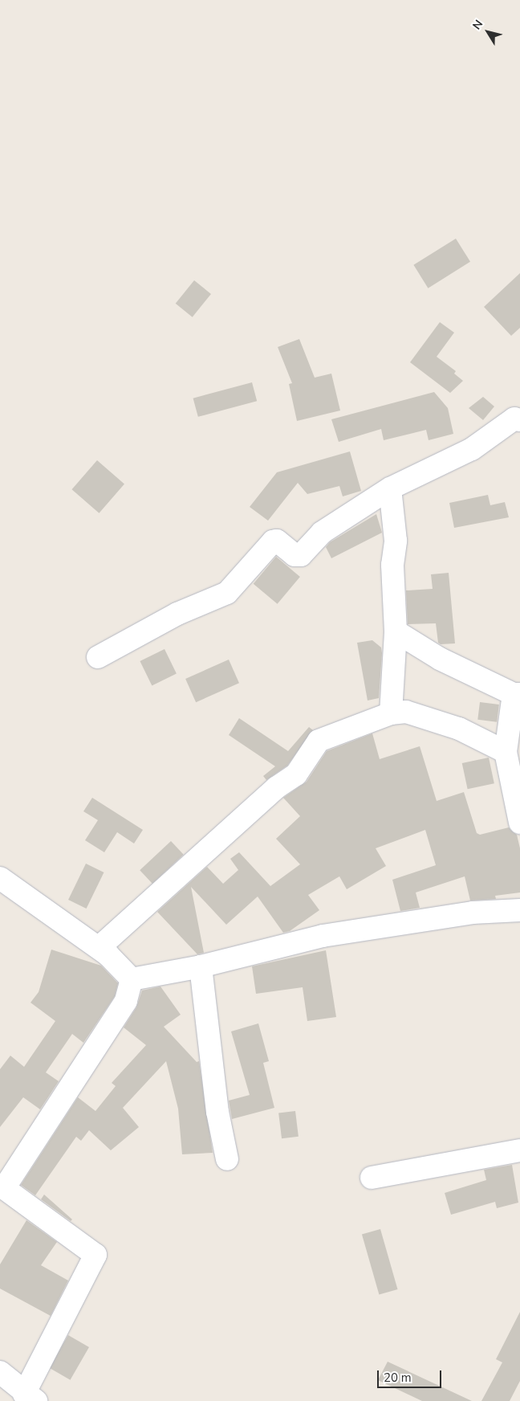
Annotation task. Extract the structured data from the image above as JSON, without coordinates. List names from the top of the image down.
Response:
{
  "scale_bar": "20 m",
  "north": "top left"
}
